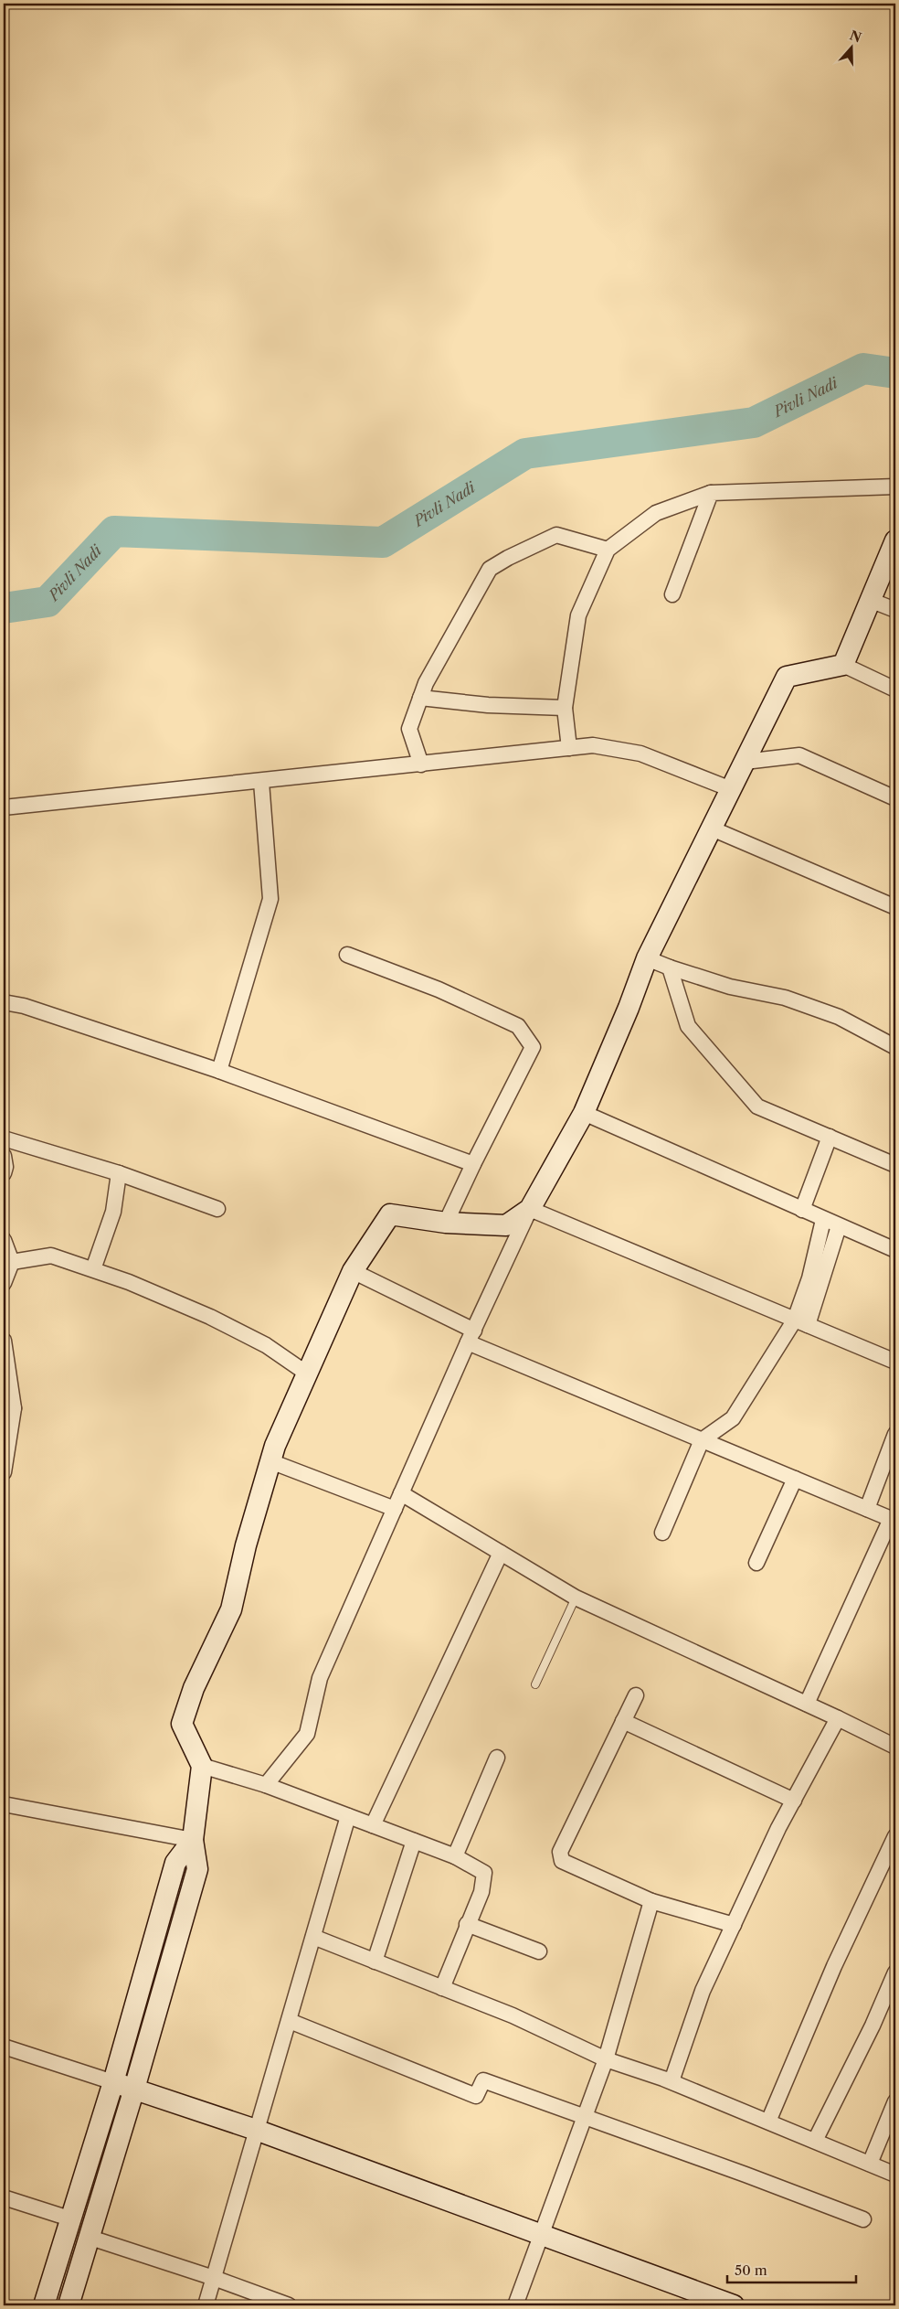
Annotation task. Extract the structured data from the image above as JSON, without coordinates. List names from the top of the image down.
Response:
{
  "water": ["Pivli Nadi"],
  "scale_bar": "50 m",
  "north": "top"
}
